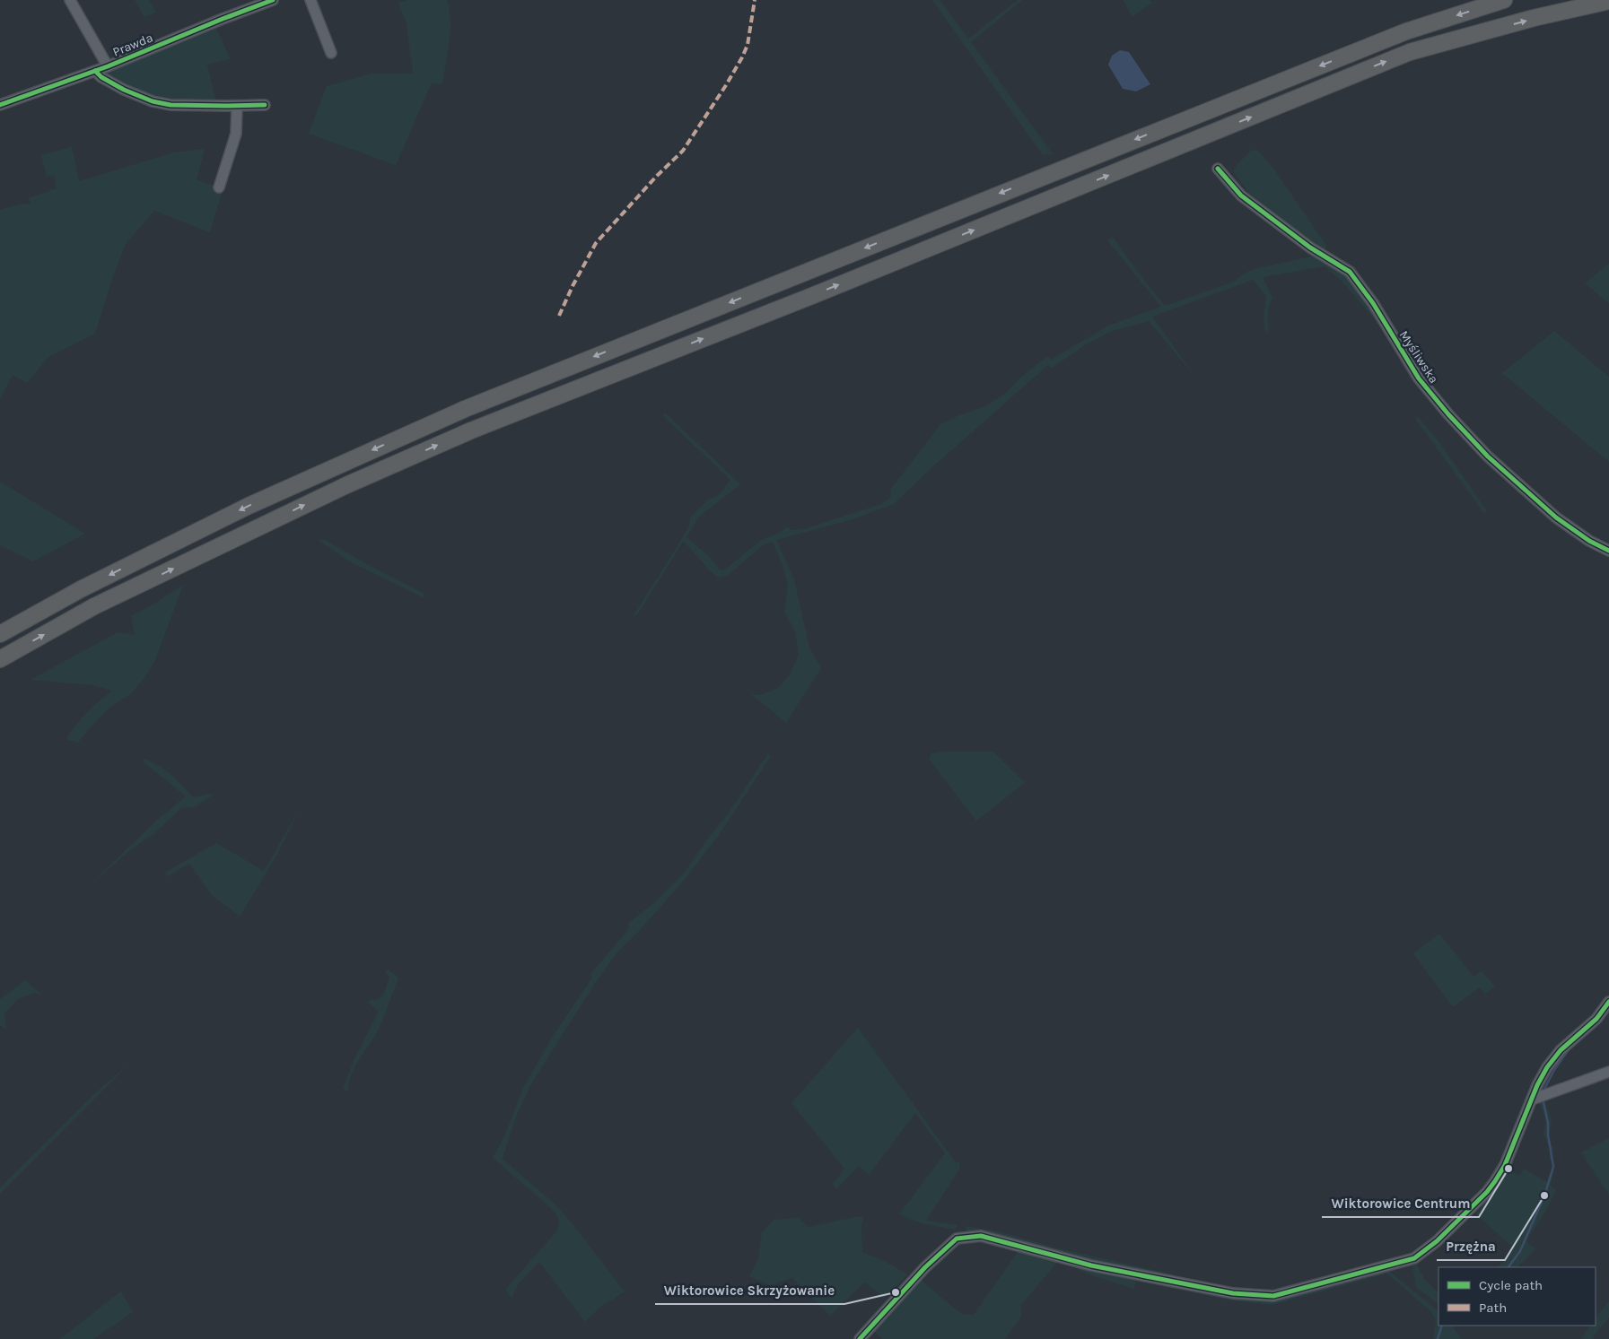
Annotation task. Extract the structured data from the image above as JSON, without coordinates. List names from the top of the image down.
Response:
{
  "streets": {
    "street": ["Prawda", "Myśliwska"]
  },
  "places": ["Wiktorowice Centrum", "Przężna", "Wiktorowice Skrzyżowanie"],
  "legend": ["Cycle path", "Path"]
}
